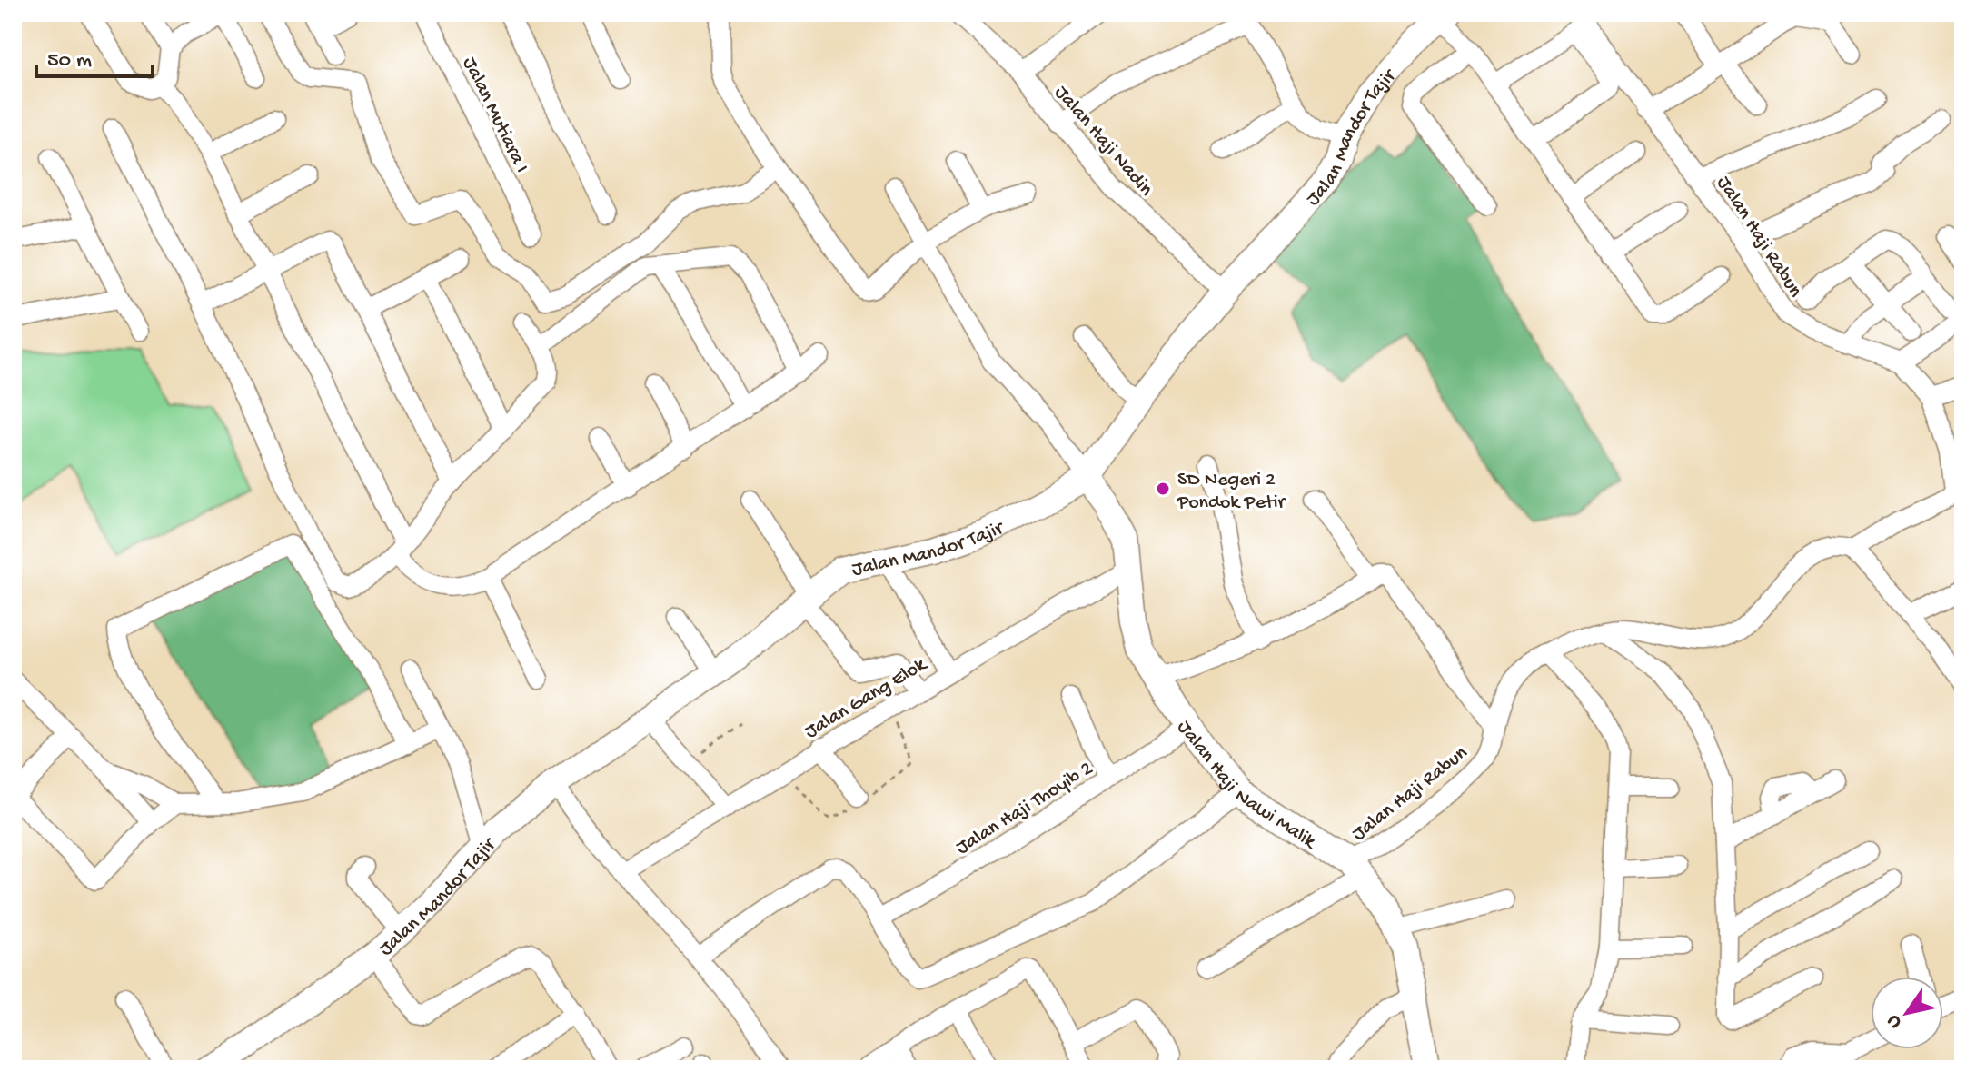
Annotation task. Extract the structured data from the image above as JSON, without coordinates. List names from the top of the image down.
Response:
{
  "streets": {
    "main road": ["Jalan Mandor Tajir", "Jalan Haji Nawi Malik"],
    "street": [
      "Jalan Mutiara I",
      "Jalan Haji Nadin",
      "Jalan Haji Rabun",
      "Jalan Gang Elok",
      "Jalan Haji Thoyib 2"
    ]
  },
  "crossings": [
    ["Jalan Mandor Tajir", "Jalan Haji Nadin"],
    ["Jalan Mandor Tajir", "Jalan Haji Nawi Malik"],
    ["Jalan Haji Rabun", "Jalan Haji Nawi Malik"],
    ["Jalan Gang Elok", "Jalan Haji Nawi Malik"],
    ["Jalan Haji Nawi Malik", "Jalan Haji Thoyib 2"]
  ],
  "places": ["SD Negeri 2 Pondok Petir"],
  "scale_bar": "50 m",
  "north": "bottom left"
}
